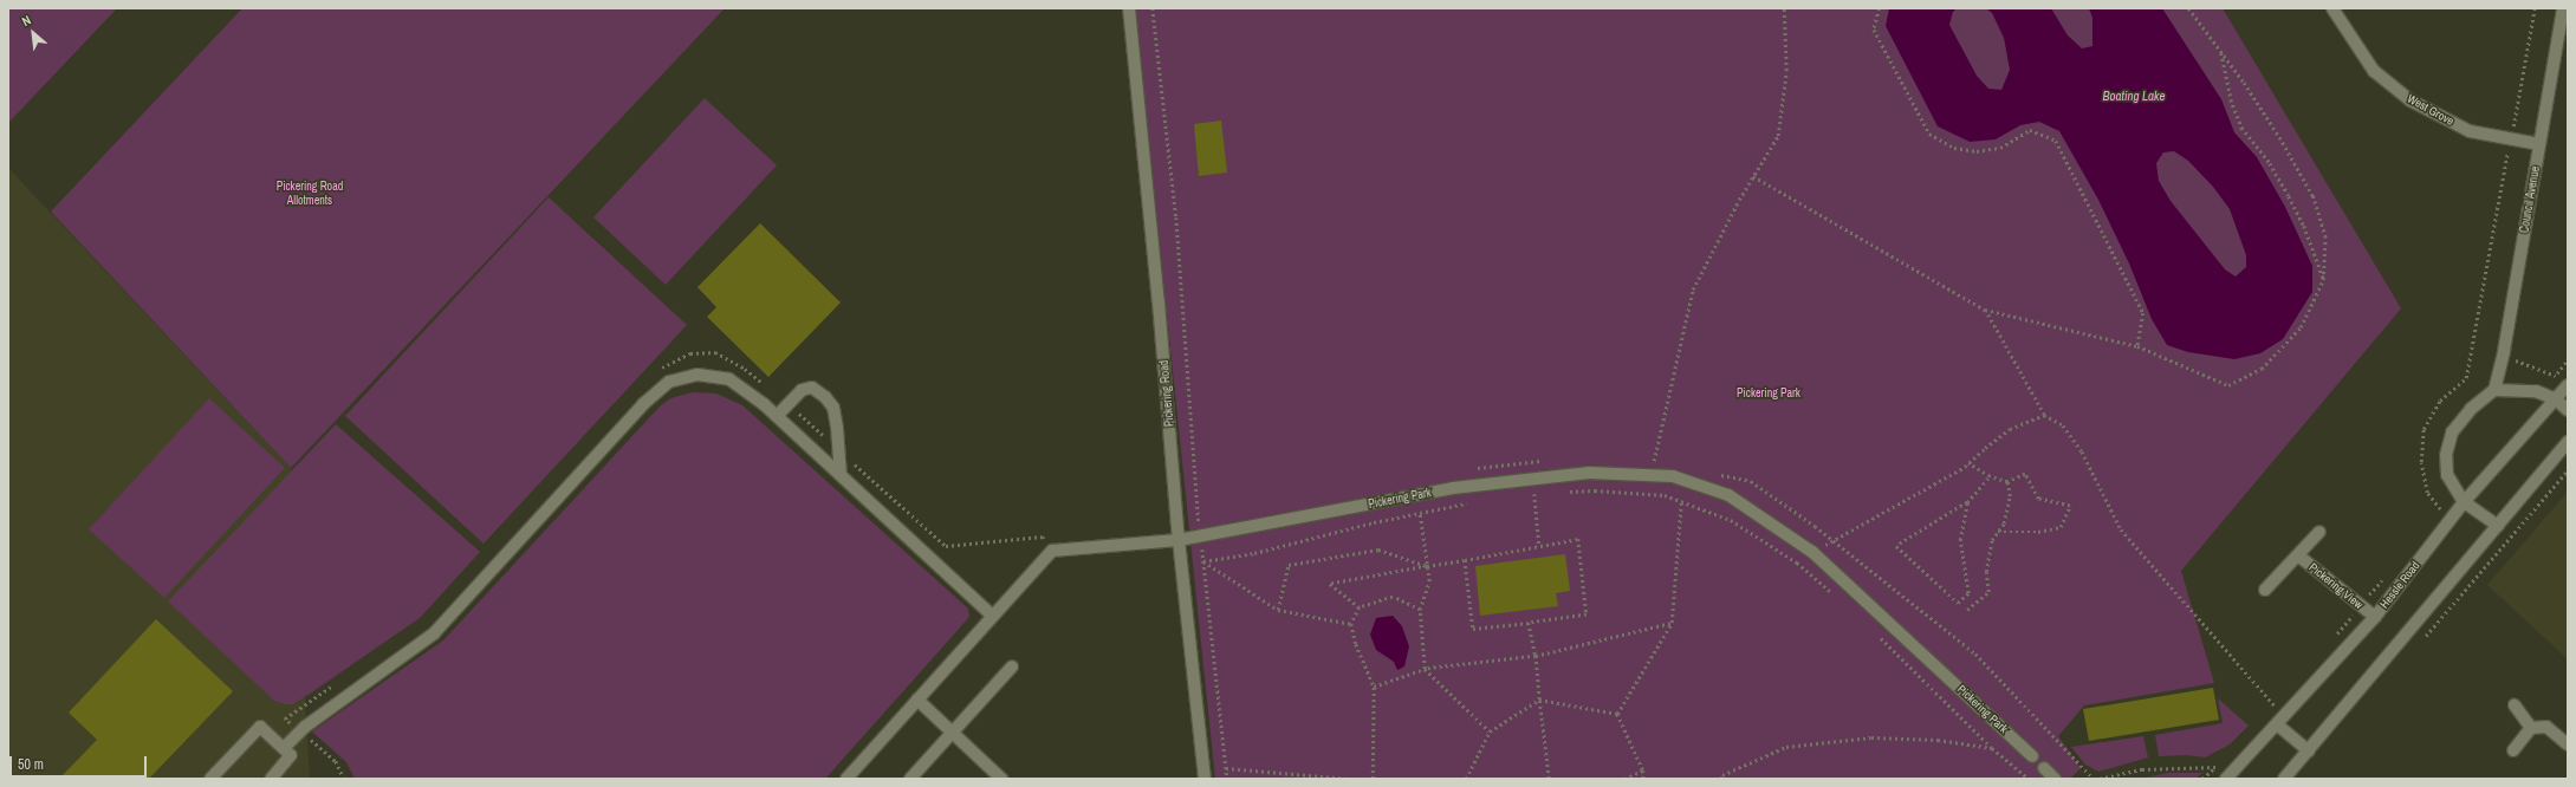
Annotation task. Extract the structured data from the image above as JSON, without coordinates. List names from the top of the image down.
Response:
{
  "streets": {
    "street": [
      "West Grove",
      "Council Avenue",
      "Pickering Road",
      "Pickering Park",
      "Hessle Road",
      "Pickering View"
    ]
  },
  "crossings": [
    ["West Grove", "Council Avenue"],
    ["Pickering Road", "Pickering Park"],
    ["Hessle Road", "Pickering View"]
  ],
  "water": ["Boating Lake"],
  "parks": ["Pickering Road Allotments", "Pickering Park"],
  "scale_bar": "50 m",
  "north": "top left"
}
